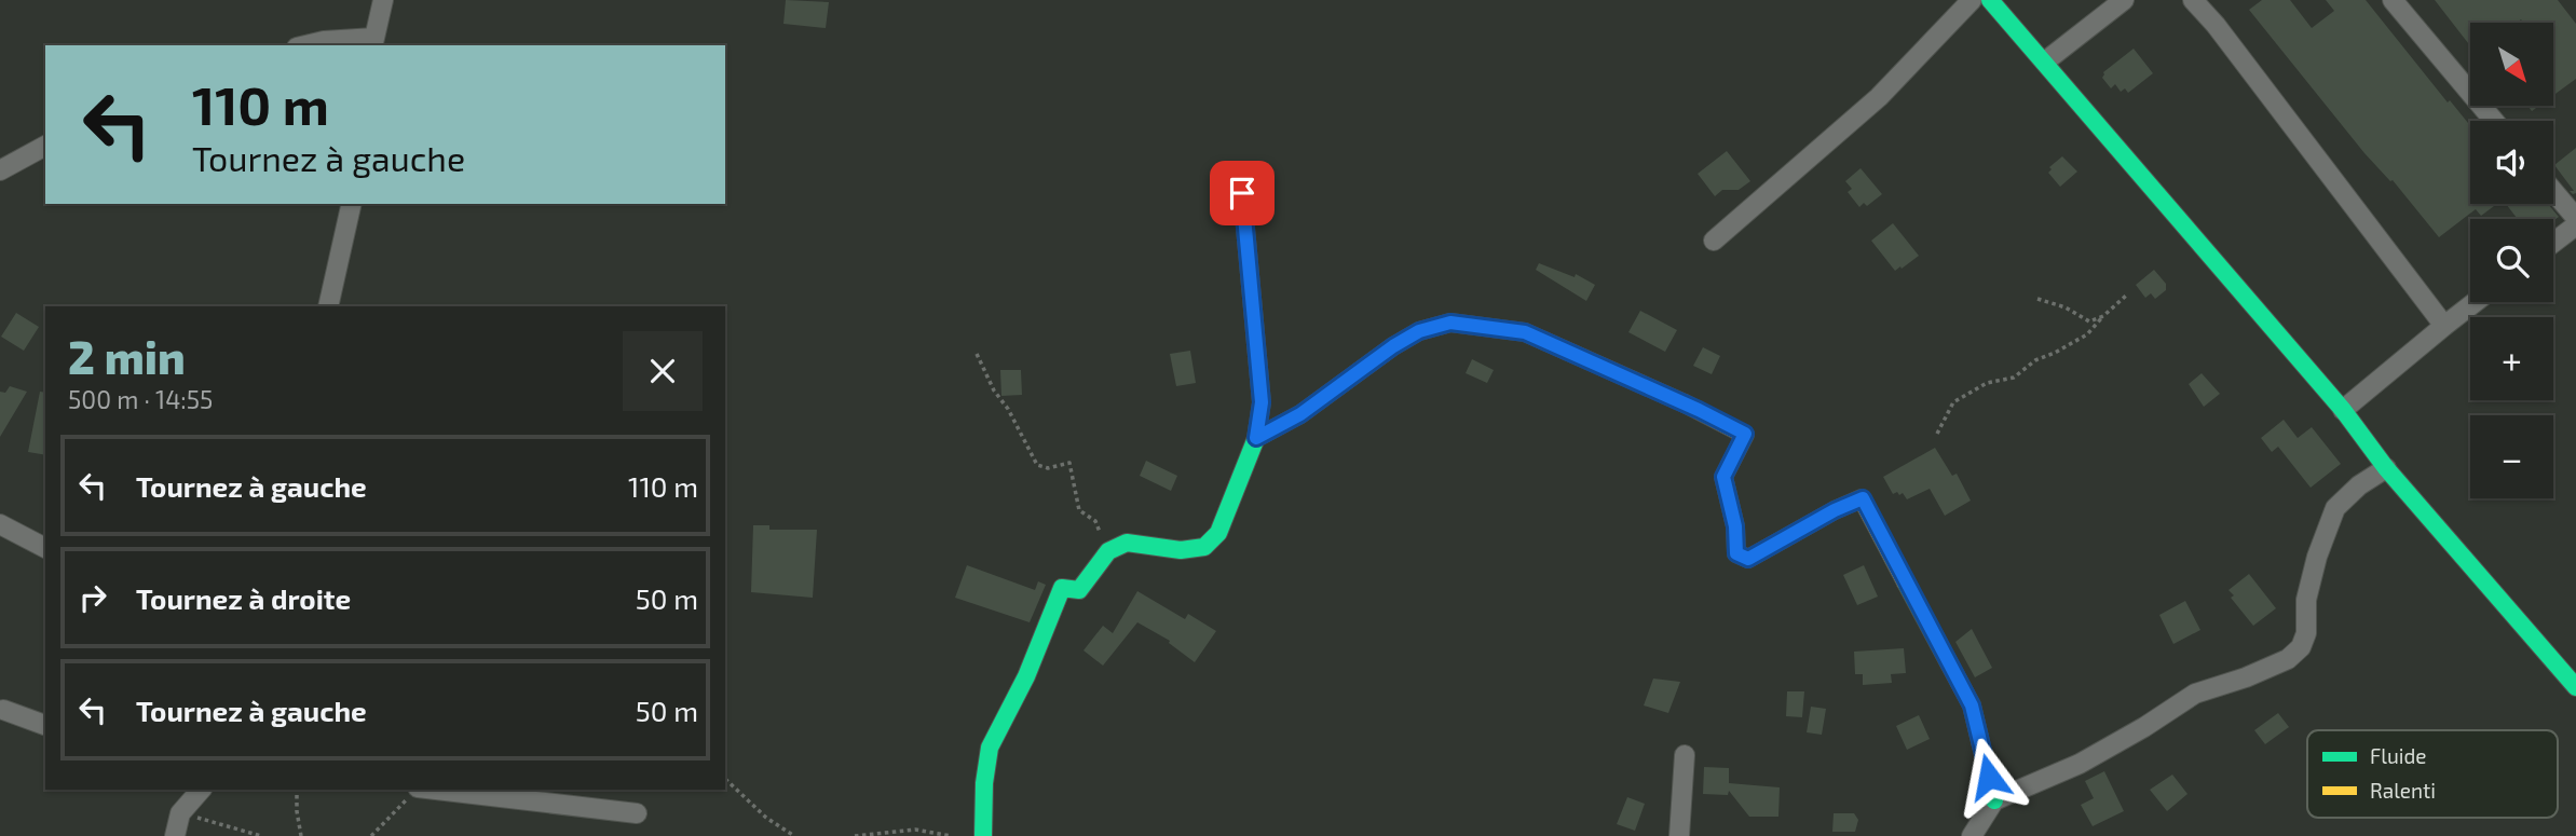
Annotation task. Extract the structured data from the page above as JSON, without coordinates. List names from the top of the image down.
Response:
{
  "legend": ["Fluide", "Ralenti"],
  "north": "bottom right",
  "page": {
    "map_buttons": ["+", "−"],
    "turn": ["110 m", "Tournez à gauche"],
    "heading": ["2 min", "500 m · 14:55"],
    "list": [
      {
        "name": "Tournez à gauche",
        "value": "110 m"
      },
      {
        "name": "Tournez à droite",
        "value": "50 m"
      },
      {
        "name": "Tournez à gauche",
        "value": "50 m"
      }
    ]
  }
}
